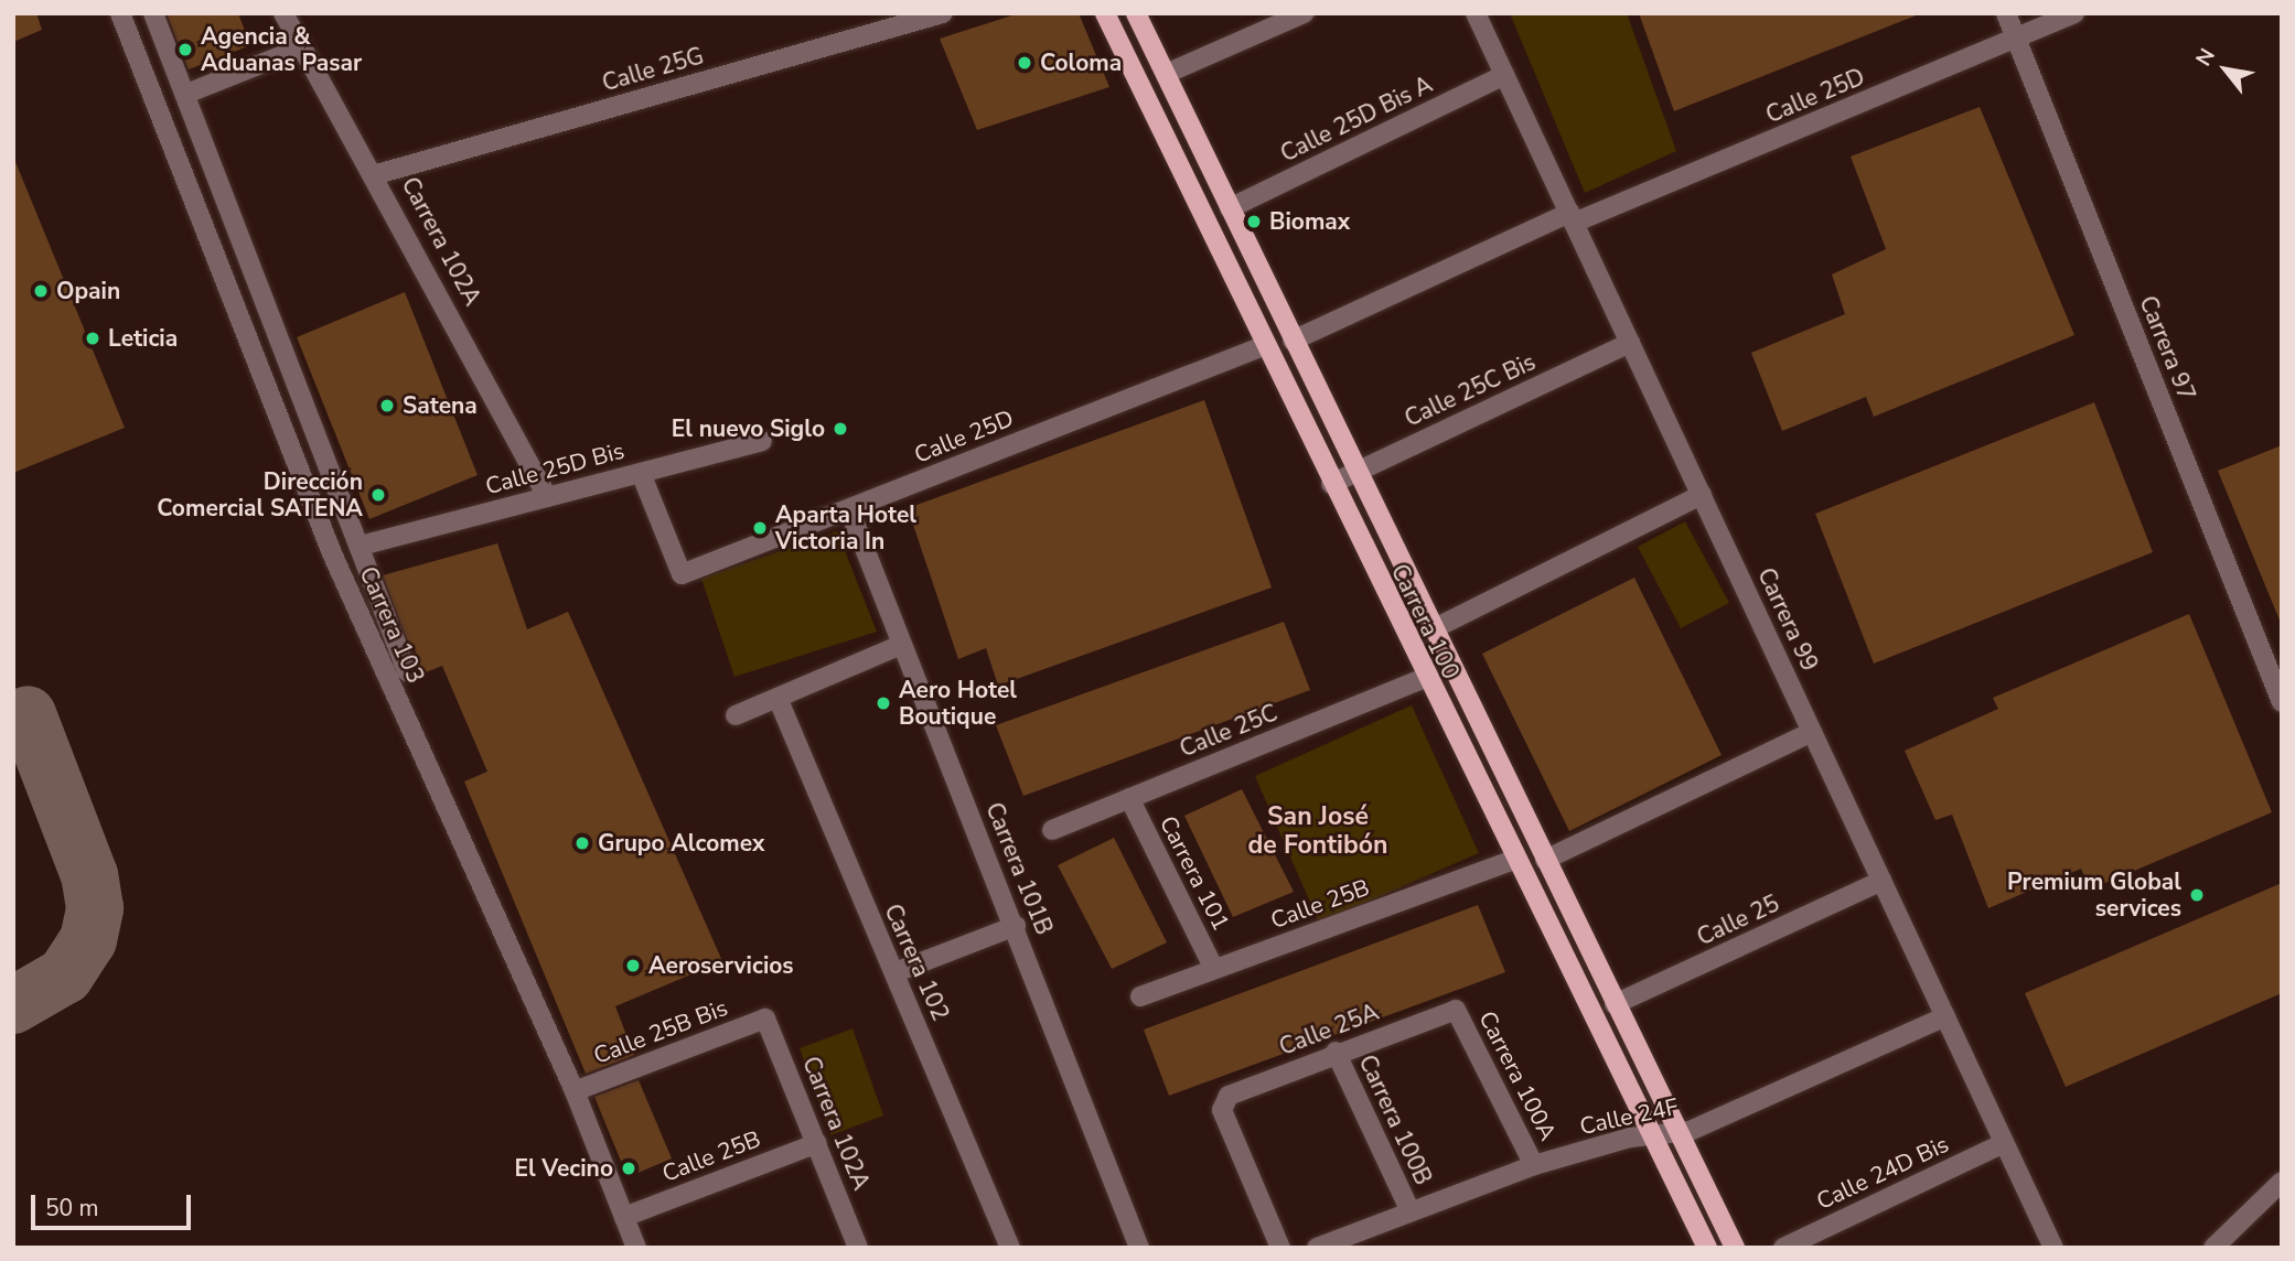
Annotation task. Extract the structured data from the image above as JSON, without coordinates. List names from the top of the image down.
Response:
{
  "streets": {
    "main road": ["Carrera 100"],
    "street": [
      "Calle 25G",
      "Calle 25D",
      "Calle 25D Bis A",
      "Carrera 102A",
      "Carrera 97",
      "Calle 25C Bis",
      "Calle 25D Bis",
      "Carrera 99",
      "Carrera 103",
      "Calle 25C",
      "Carrera 101B",
      "Carrera 101",
      "Calle 25B",
      "Calle 25",
      "Carrera 102",
      "Calle 25A",
      "Calle 25B Bis",
      "Carrera 100A",
      "Calle 24F",
      "Carrera 100B",
      "Calle 24D Bis"
    ]
  },
  "crossings": [
    ["Calle 25G", "Carrera 102A"],
    ["Calle 25D", "Carrera 97"],
    ["Calle 25D", "Calle 25D Bis"],
    ["Calle 25D", "Carrera 99"],
    ["Calle 25D", "Carrera 100"],
    ["Calle 25D", "Carrera 101B"],
    ["Calle 25D Bis A", "Carrera 99"],
    ["Calle 25D Bis A", "Carrera 100"],
    ["Carrera 102A", "Calle 25D Bis"],
    ["Carrera 102A", "Calle 25B"],
    ["Carrera 102A", "Calle 25B Bis"],
    ["Calle 25C Bis", "Carrera 99"],
    ["Calle 25C Bis", "Carrera 100"],
    ["Calle 25D Bis", "Carrera 103"],
    ["Carrera 99", "Calle 25"],
    ["Carrera 99", "Calle 24F"],
    ["Carrera 99", "Calle 24D Bis"],
    ["Carrera 100", "Calle 25C"],
    ["Carrera 100", "Calle 25B"],
    ["Carrera 100", "Calle 25"],
    ["Carrera 100", "Calle 24F"],
    ["Carrera 103", "Calle 25B"],
    ["Carrera 103", "Calle 25B Bis"],
    ["Calle 25C", "Carrera 101"],
    ["Carrera 101", "Calle 25B"],
    ["Calle 25A", "Carrera 100A"],
    ["Calle 25A", "Carrera 100B"],
    ["Carrera 100A", "Calle 24F"],
    ["Calle 24F", "Carrera 100B"]
  ],
  "districts": ["San José de Fontibón"],
  "places": [
    "Agencia & Aduanas Pasar",
    "Coloma",
    "Biomax",
    "Opain",
    "Leticia",
    "Satena",
    "El nuevo Siglo",
    "Dirección Comercial SATENA",
    "Aparta Hotel Victoria In",
    "Aero Hotel Boutique",
    "Grupo Alcomex",
    "Premium Global services",
    "Aeroservicios",
    "El Vecino"
  ],
  "scale_bar": "50 m",
  "north": "top left"
}
